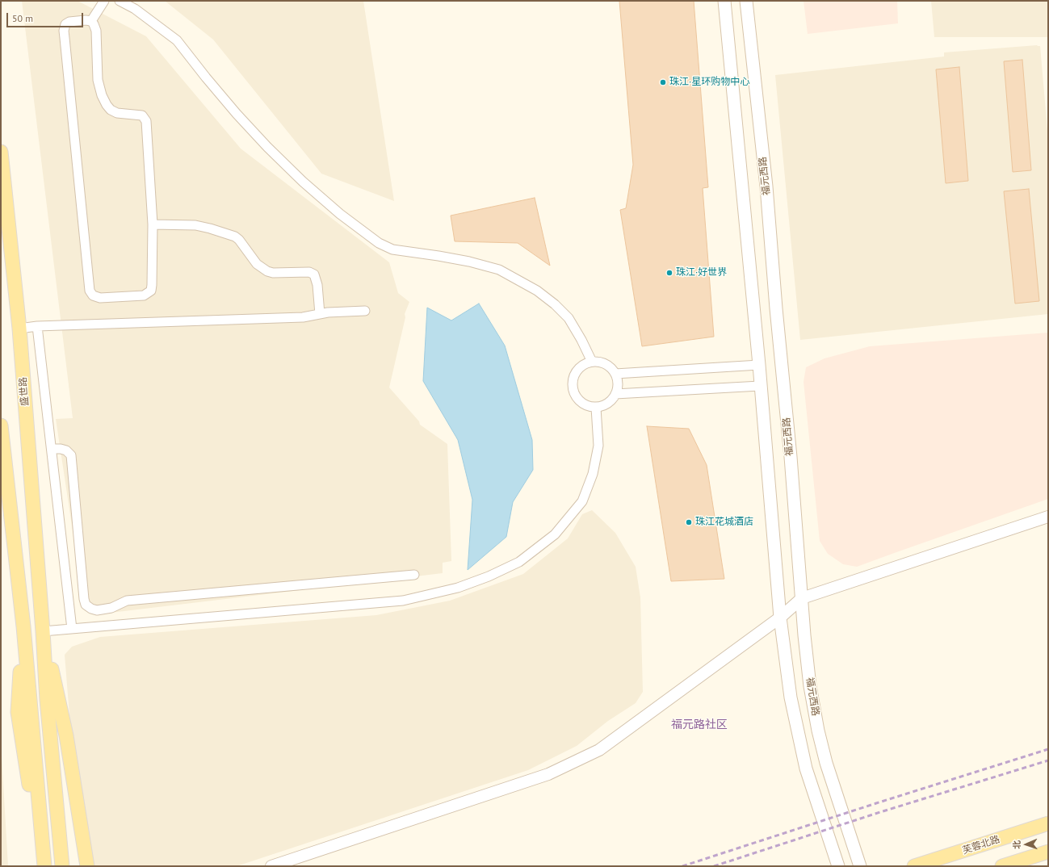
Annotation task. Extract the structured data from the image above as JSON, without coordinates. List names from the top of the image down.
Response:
{
  "streets": {
    "main road": ["福元西路", "盛世路", "芙蓉北路"]
  },
  "districts": ["福元路社区"],
  "places": ["珠江·星环购物中心", "珠江·好世界", "珠江花城酒店"],
  "scale_bar": "50 m",
  "north": "left"
}
